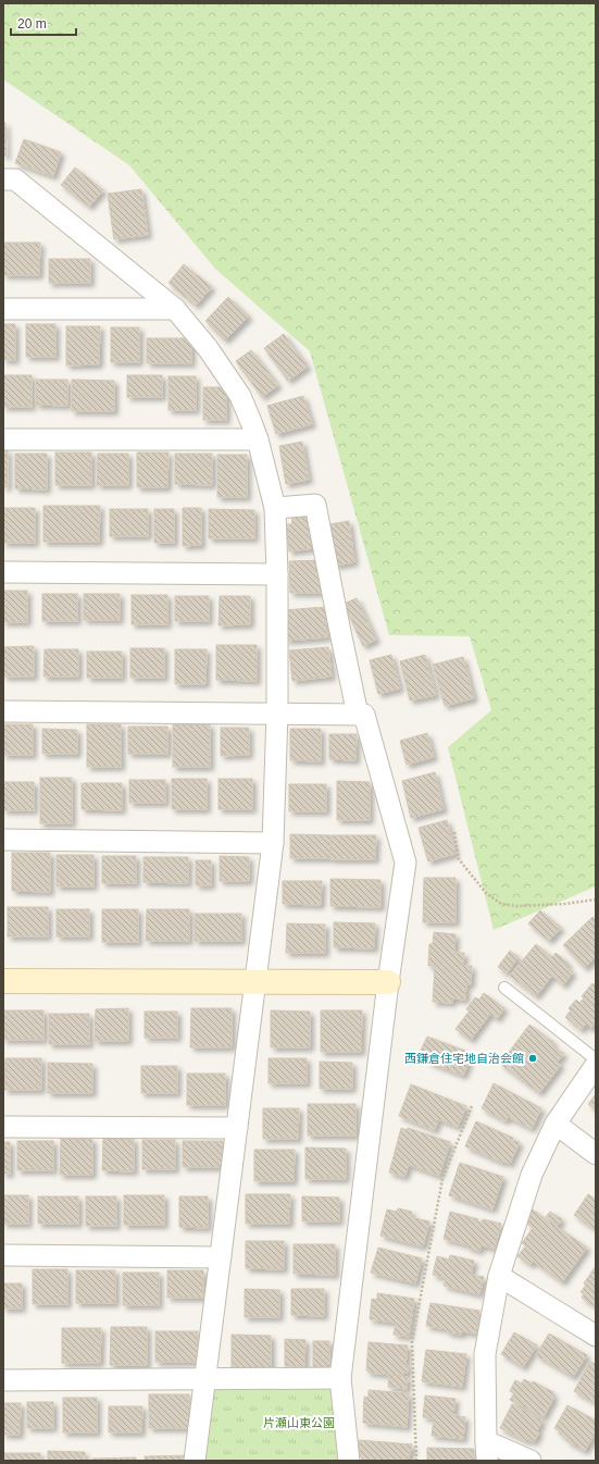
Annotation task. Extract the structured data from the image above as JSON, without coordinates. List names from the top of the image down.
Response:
{
  "parks": ["片瀬山東公園"],
  "places": ["西鎌倉住宅地自治会館"],
  "scale_bar": "20 m"
}
